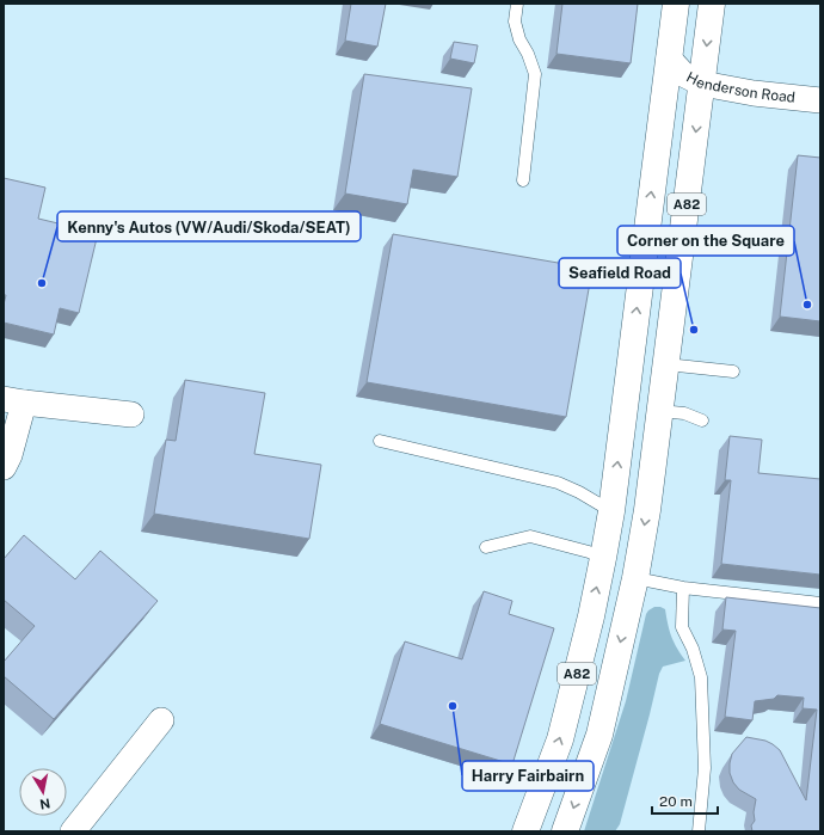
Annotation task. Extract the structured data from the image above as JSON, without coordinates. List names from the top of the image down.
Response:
{
  "streets": {
    "highway": ["A82"],
    "street": ["Henderson Road"]
  },
  "crossings": [
    ["Henderson Road", "A82"]
  ],
  "places": [
    "Kenny's Autos (VW/Audi/Skoda/SEAT)",
    "Corner on the Square",
    "Seafield Road",
    "Harry Fairbairn"
  ],
  "scale_bar": "20 m",
  "north": "bottom"
}
